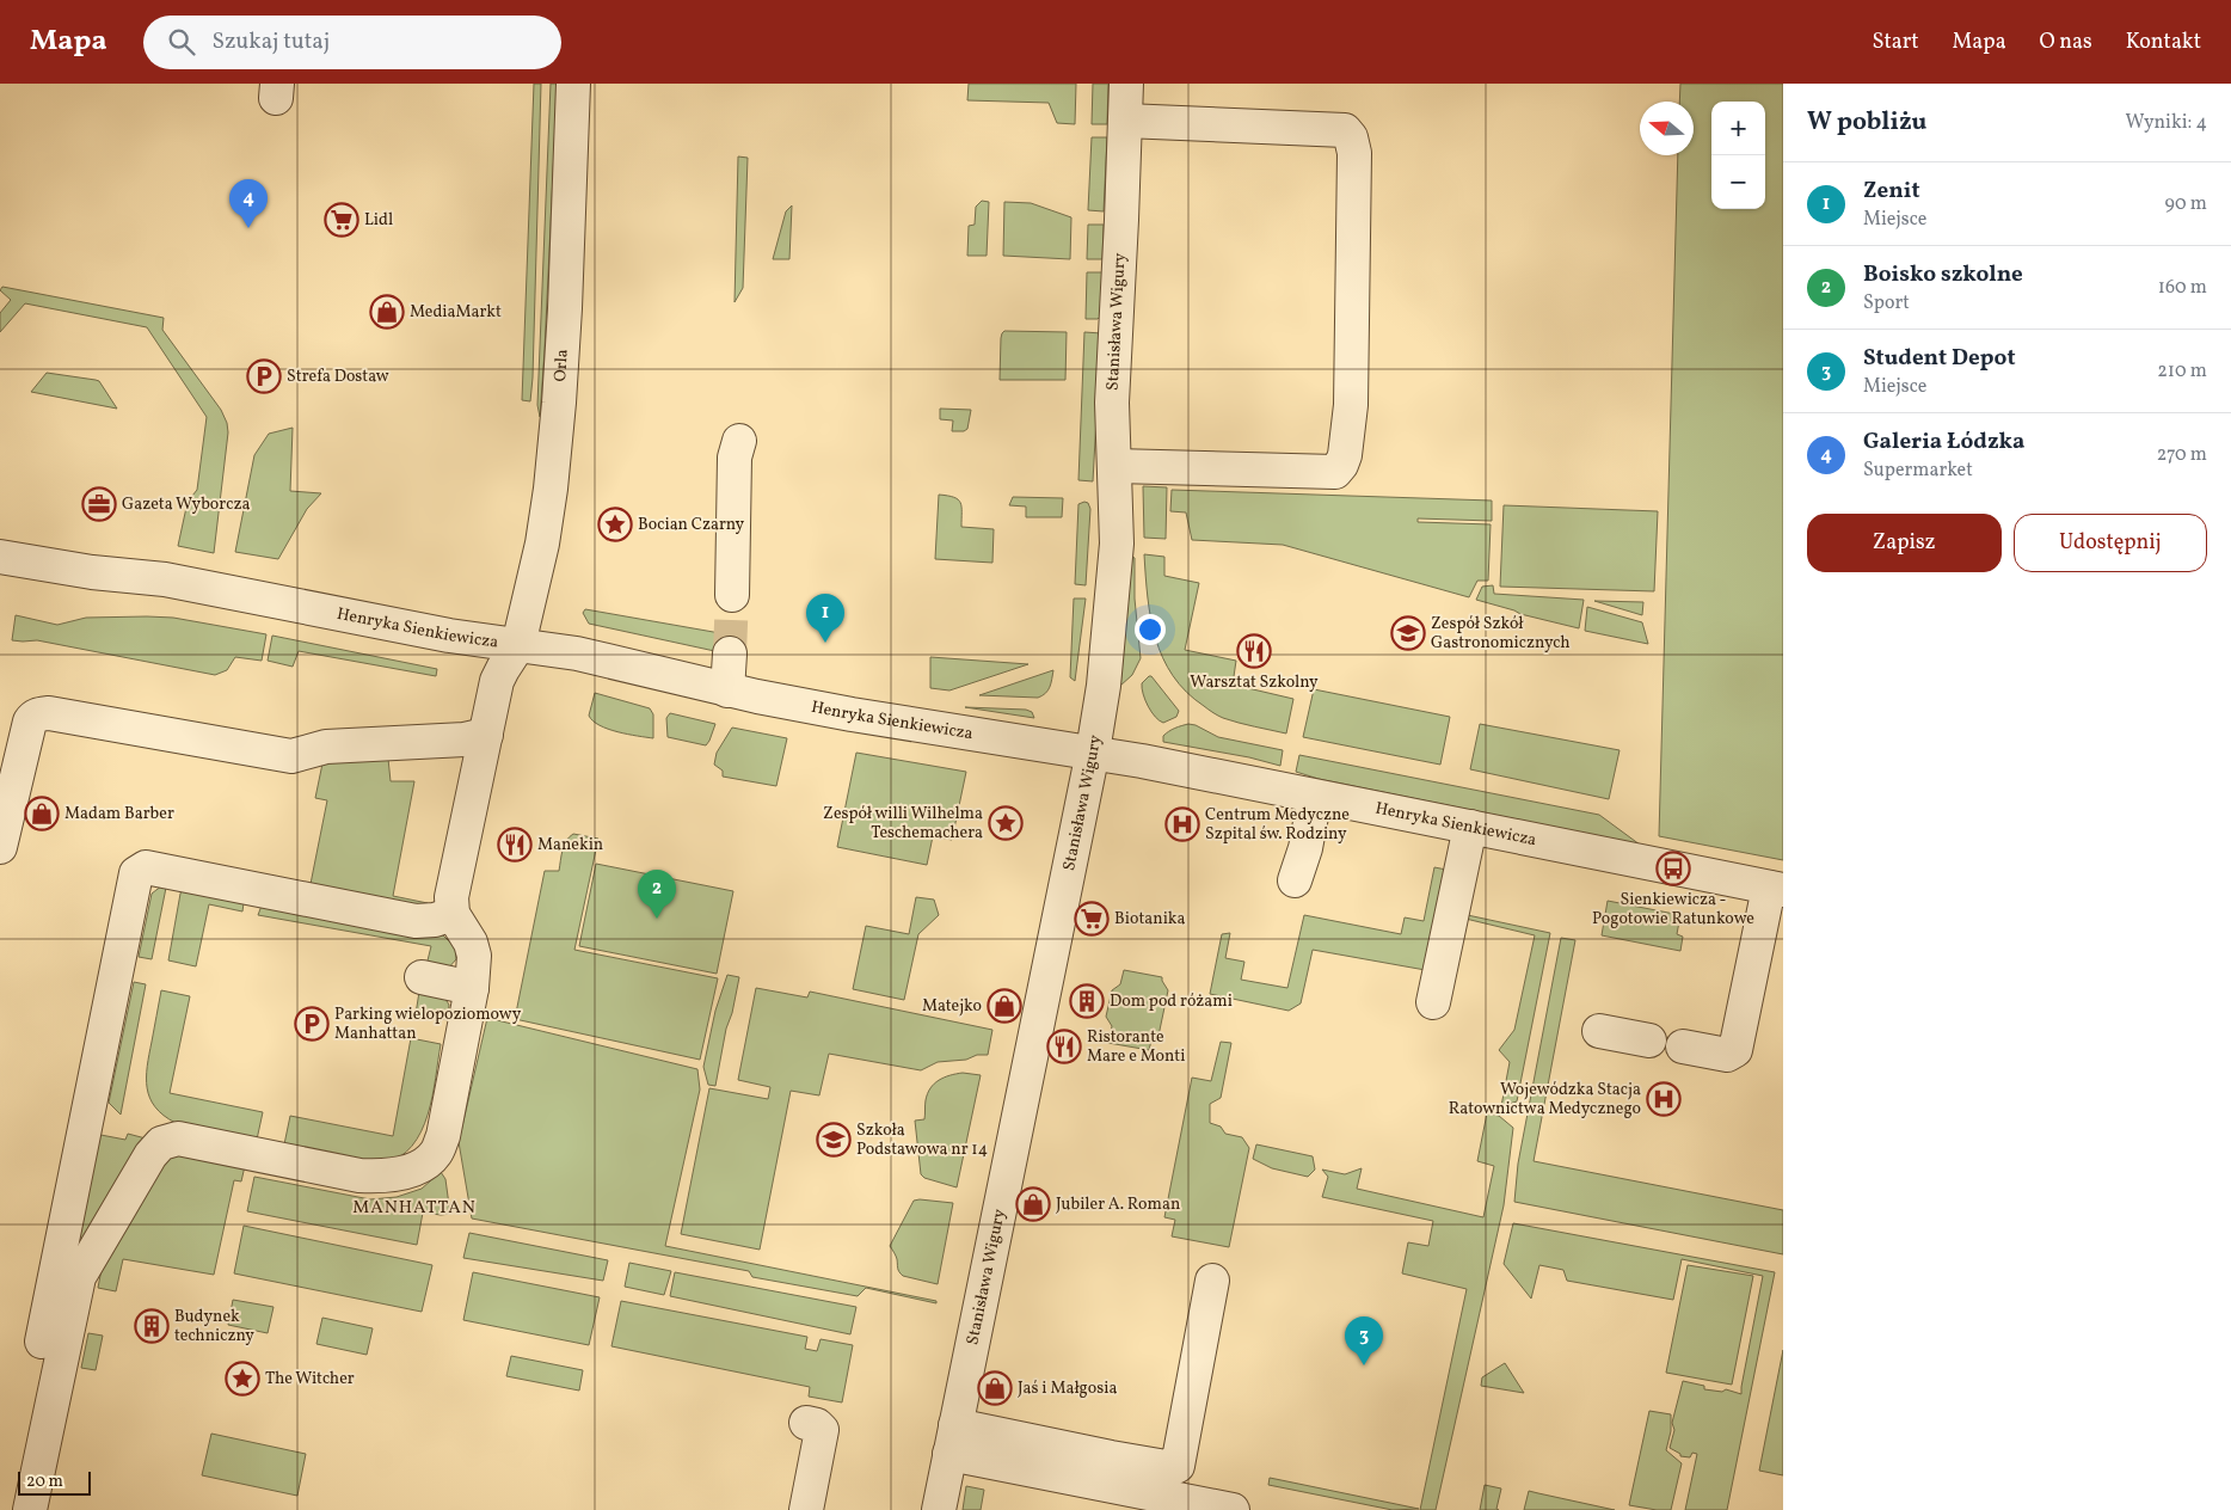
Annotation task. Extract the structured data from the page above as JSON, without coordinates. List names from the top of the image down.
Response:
{
  "streets": {
    "street": ["Stanisława Wigury", "Orla", "Henryka Sienkiewicza"]
  },
  "crossings": [
    ["Stanisława Wigury", "Henryka Sienkiewicza"],
    ["Orla", "Henryka Sienkiewicza"]
  ],
  "districts": ["MANHATTAN"],
  "places": {
    "supermarket": ["Lidl", "Biotanika"],
    "shop": [
      "MediaMarkt",
      "Madam Barber",
      "Matejko",
      "Jubiler A. Roman",
      "Jaś i Małgosia"
    ],
    "parking": ["Strefa Dostaw", "Parking wielopoziomowy Manhattan"],
    "office": ["Gazeta Wyborcza"],
    "place": ["Bocian Czarny", "Zespół willi Wilhelma Teschemachera", "The Witcher"],
    "school or university": ["Zespół Szkół Gastronomicznych", "Szkoła Podstawowa nr 14"],
    "restaurant": ["Warsztat Szkolny", "Manekin", "Ristorante Mare e Monti"],
    "hospital": ["Centrum Medyczne Szpital św. Rodziny", "Wojewódzka Stacja Ratownictwa Medycznego"],
    "bus stop": ["Sienkiewicza - Pogotowie Ratunkowe"],
    "building": ["Dom pod różami", "Budynek techniczny"]
  },
  "scale_bar": "20 m",
  "north": "left",
  "page": {
    "header": "Mapa",
    "search": "Szukaj tutaj",
    "nav": [
      "Start",
      "Mapa",
      "O nas",
      "Kontakt"
    ],
    "heading": ["W pobliżu", "Wyniki: 4"],
    "map_buttons": ["+", "−"],
    "list": [
      {
        "mark": "1",
        "name": "Zenit",
        "note": "Miejsce",
        "value": "90 m"
      },
      {
        "mark": "2",
        "name": "Boisko szkolne",
        "note": "Sport",
        "value": "160 m"
      },
      {
        "mark": "3",
        "name": "Student Depot",
        "note": "Miejsce",
        "value": "210 m"
      },
      {
        "mark": "4",
        "name": "Galeria Łódzka",
        "note": "Supermarket",
        "value": "270 m"
      }
    ],
    "pins": [
      "4",
      "1",
      "2",
      "3"
    ],
    "buttons": ["Zapisz", "Udostępnij"],
    "scale": "20 m"
  }
}
